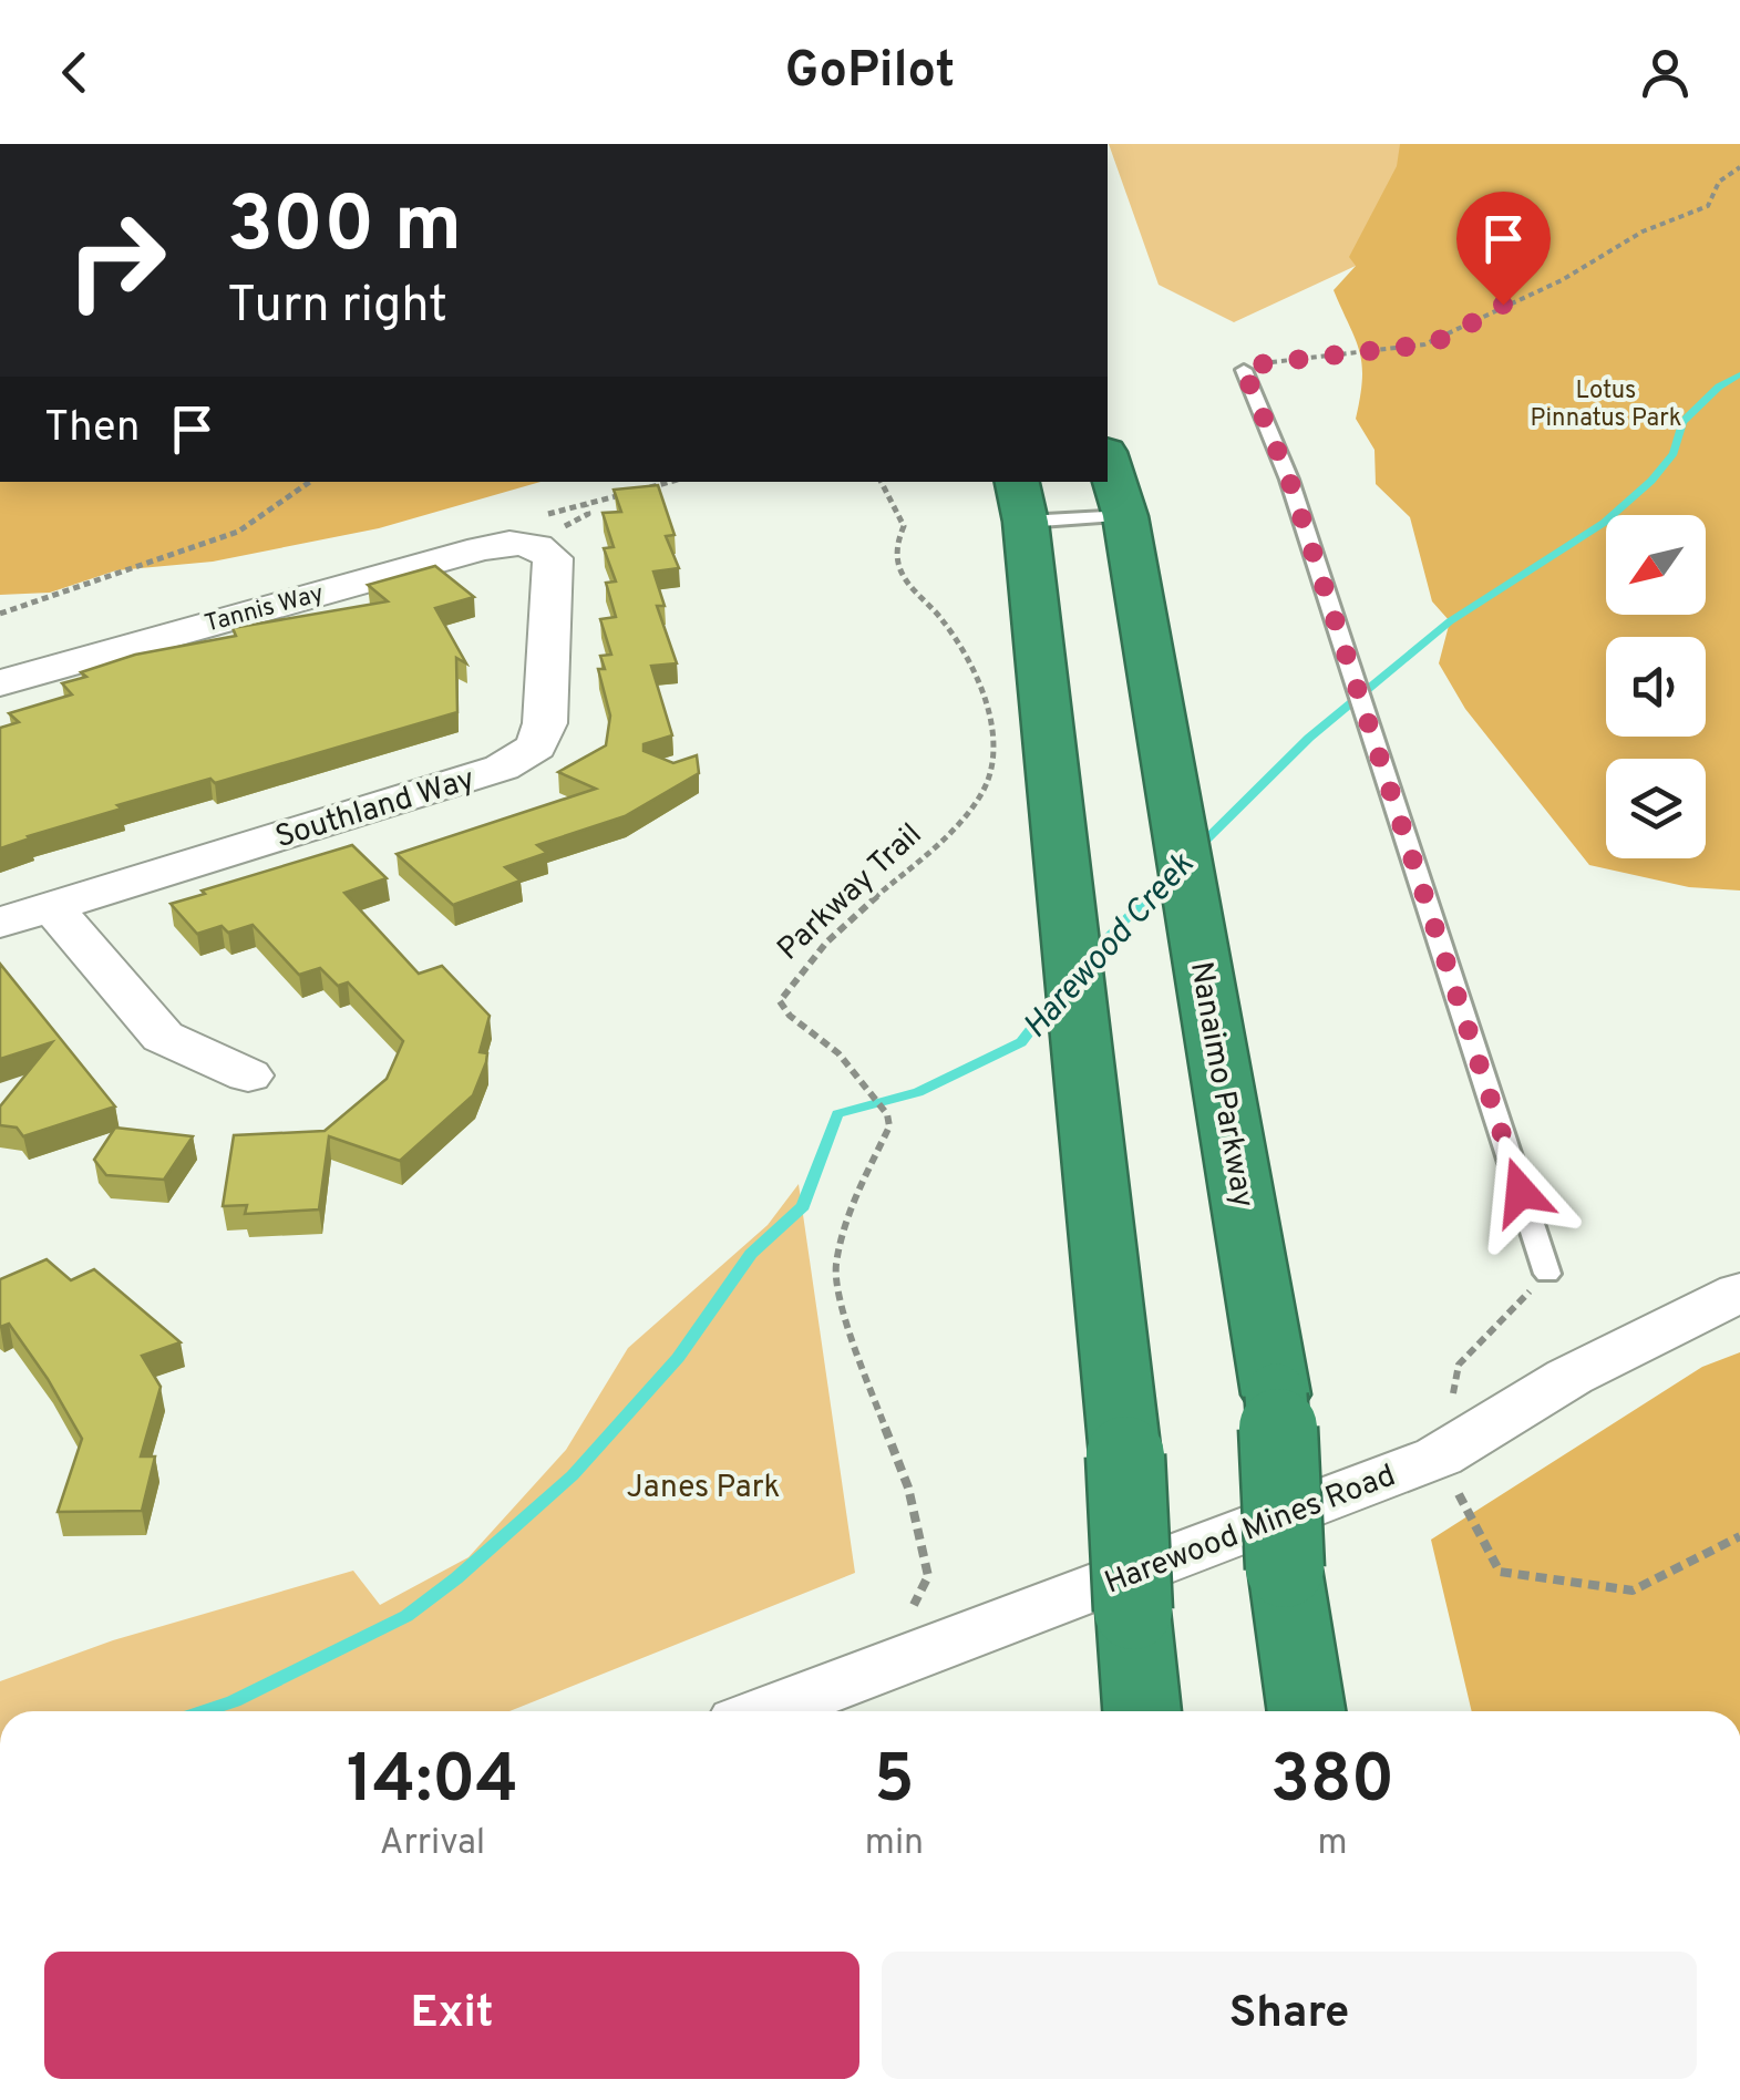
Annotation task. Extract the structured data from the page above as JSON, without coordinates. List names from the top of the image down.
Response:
{
  "streets": {
    "highway": ["Nanaimo Parkway"],
    "street": ["Tannis Way", "Southland Way", "Harewood Mines Road"],
    "path": ["Parkway Trail"]
  },
  "crossings": [
    ["Tannis Way", "Southland Way"]
  ],
  "water": ["Harewood Creek"],
  "parks": ["Lotus Pinnatus Park", "Janes Park"],
  "north": "bottom left",
  "page": {
    "header": "GoPilot",
    "turn": ["300 m", "Turn right"],
    "then": "Then",
    "eta": [
      "14:04",
      "Arrival",
      "5",
      "min",
      "380",
      "m"
    ],
    "buttons": ["Exit", "Share"]
  }
}
